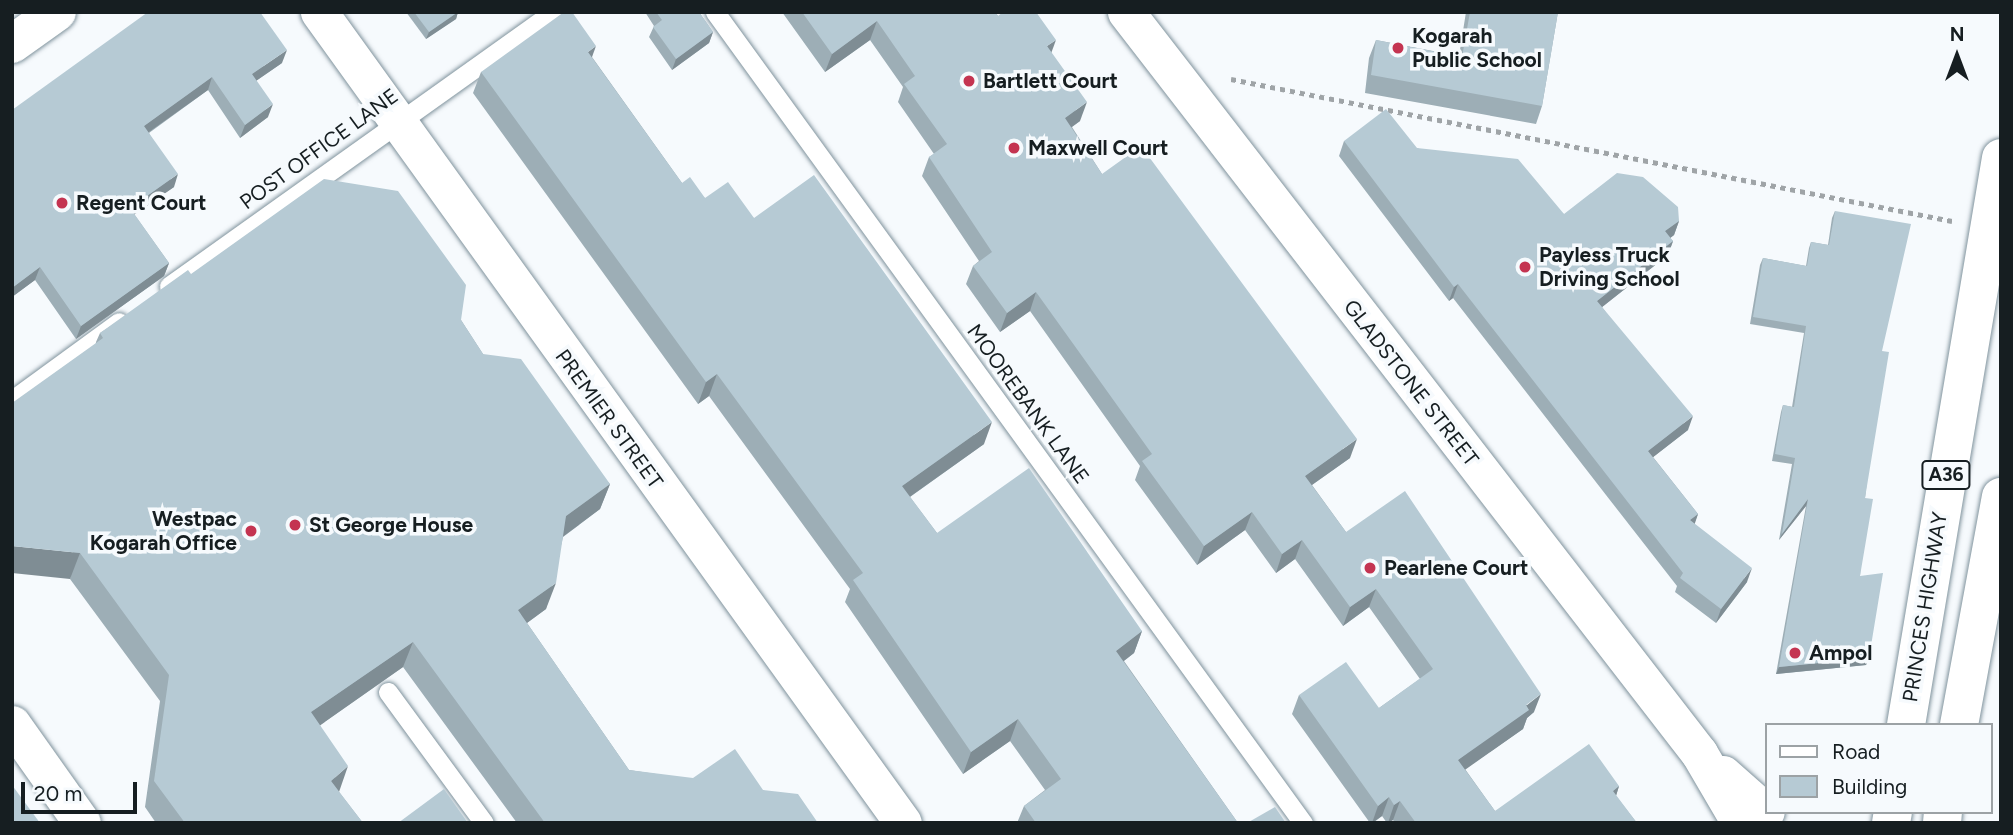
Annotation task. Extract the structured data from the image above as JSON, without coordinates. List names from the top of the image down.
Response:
{
  "streets": {
    "main road": ["A36", "PRINCES HIGHWAY"],
    "street": ["GLADSTONE STREET", "PREMIER STREET"],
    "lane": ["POST OFFICE LANE", "MOOREBANK LANE"]
  },
  "crossings": [
    ["POST OFFICE LANE", "PREMIER STREET"]
  ],
  "places": [
    "Kogarah Public School",
    "Bartlett Court",
    "Maxwell Court",
    "Regent Court",
    "Payless Truck Driving School",
    "St George House",
    "Westpac Kogarah Office",
    "Pearlene Court",
    "Ampol"
  ],
  "legend": ["Road", "Building"],
  "scale_bar": "20 m",
  "north": "top"
}
